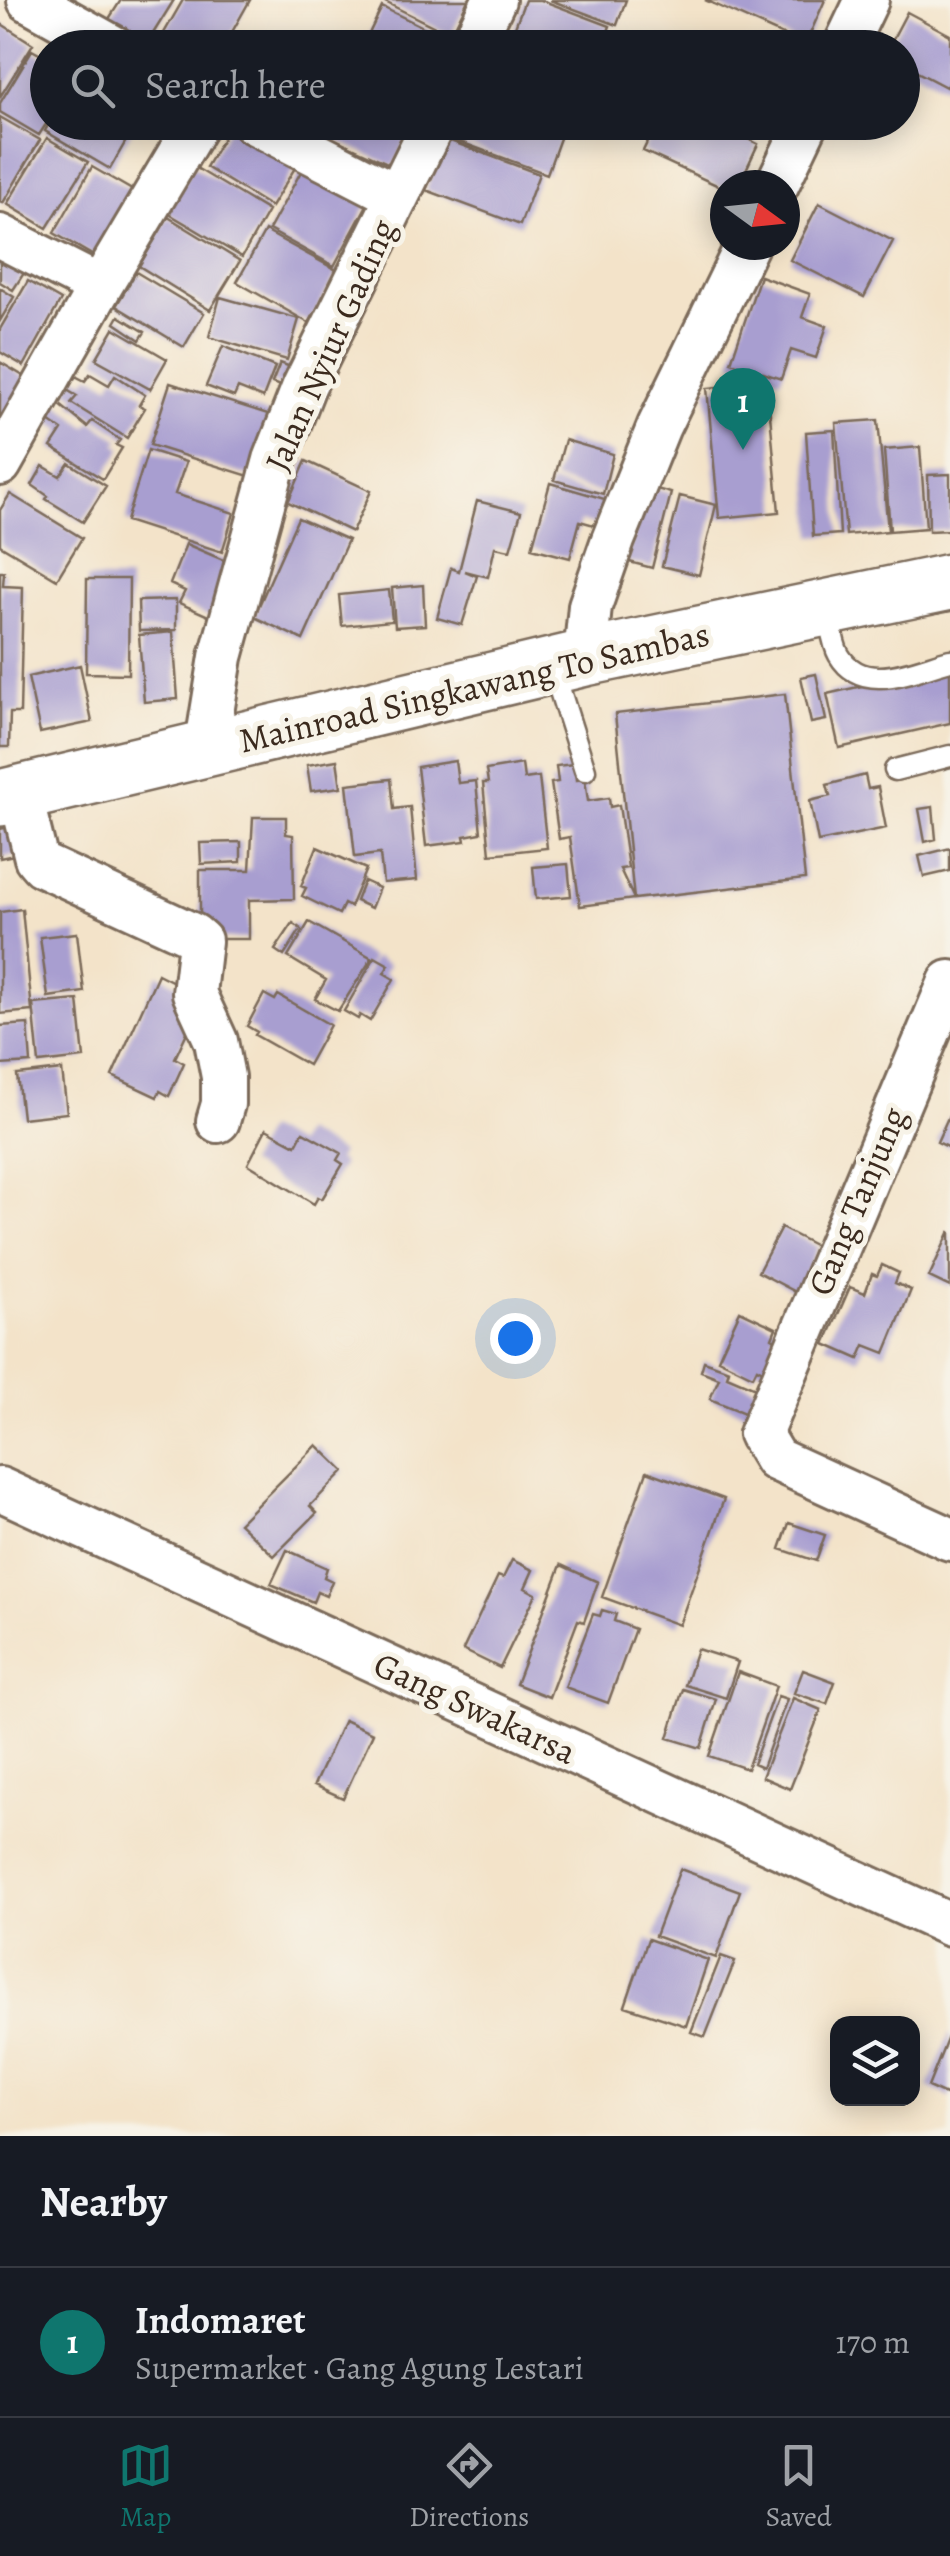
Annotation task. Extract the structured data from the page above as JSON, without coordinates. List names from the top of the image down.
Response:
{
  "streets": {
    "main road": ["Mainroad Singkawang To Sambas"],
    "street": ["Jalan Nyiur Gading", "Gang Tanjung", "Gang Swakarsa"]
  },
  "crossings": [
    ["Jalan Nyiur Gading", "Mainroad Singkawang To Sambas"]
  ],
  "north": "right",
  "page": {
    "search": "Search here",
    "pins": "1",
    "heading": "Nearby",
    "list": [
      {
        "mark": "1",
        "name": "Indomaret",
        "note": "Supermarket · Gang Agung Lestari",
        "value": "170 m"
      }
    ],
    "nav": ["Map", "Directions", "Saved"]
  }
}
